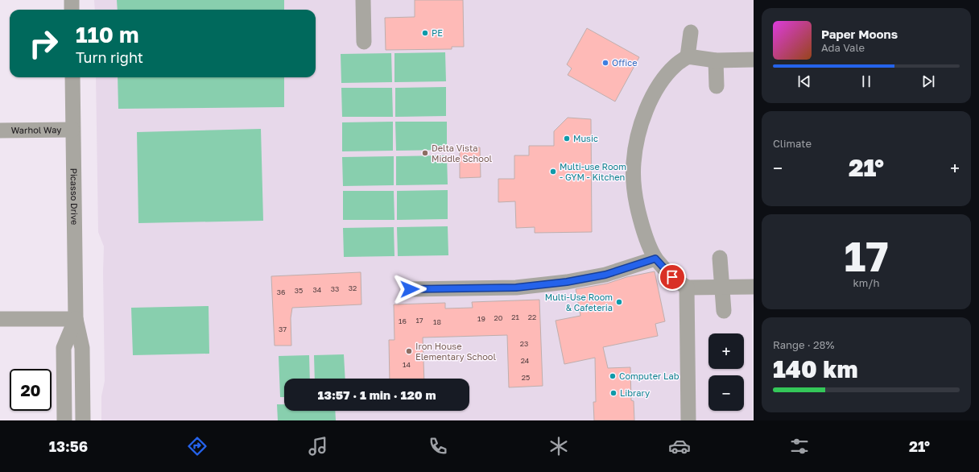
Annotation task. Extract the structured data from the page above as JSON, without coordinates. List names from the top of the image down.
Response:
{
  "streets": {
    "street": ["Warhol Way", "Picasso Drive"]
  },
  "crossings": [
    ["Warhol Way", "Picasso Drive"]
  ],
  "places": [
    "PE",
    "Office",
    "Music",
    "Delta Vista Middle School",
    "Multi-use Room - GYM - Kitchen",
    "Multi-Use Room & Cafeteria",
    "Iron House Elementary School",
    "Computer Lab",
    "Library"
  ],
  "house_numbers": [
    "32",
    "33",
    "34",
    "35",
    "36",
    "21",
    "22",
    "20",
    "19",
    "17",
    "16",
    "18",
    "37",
    "23",
    "24",
    "14",
    "25"
  ],
  "page": {
    "turn": ["110 m", "Turn right"],
    "song": ["Paper Moons", "Ada Vale"],
    "tile": [
      "Climate",
      ["17", "km/h"],
      ["Range · 28%", "140 km"]
    ],
    "heat": ["−", "21°", "+"],
    "map_buttons": ["+", "−"],
    "limit": "20",
    "trip": "13:57 · 1 min · 120 m",
    "tabs": ["13:56", "21°"]
  }
}
